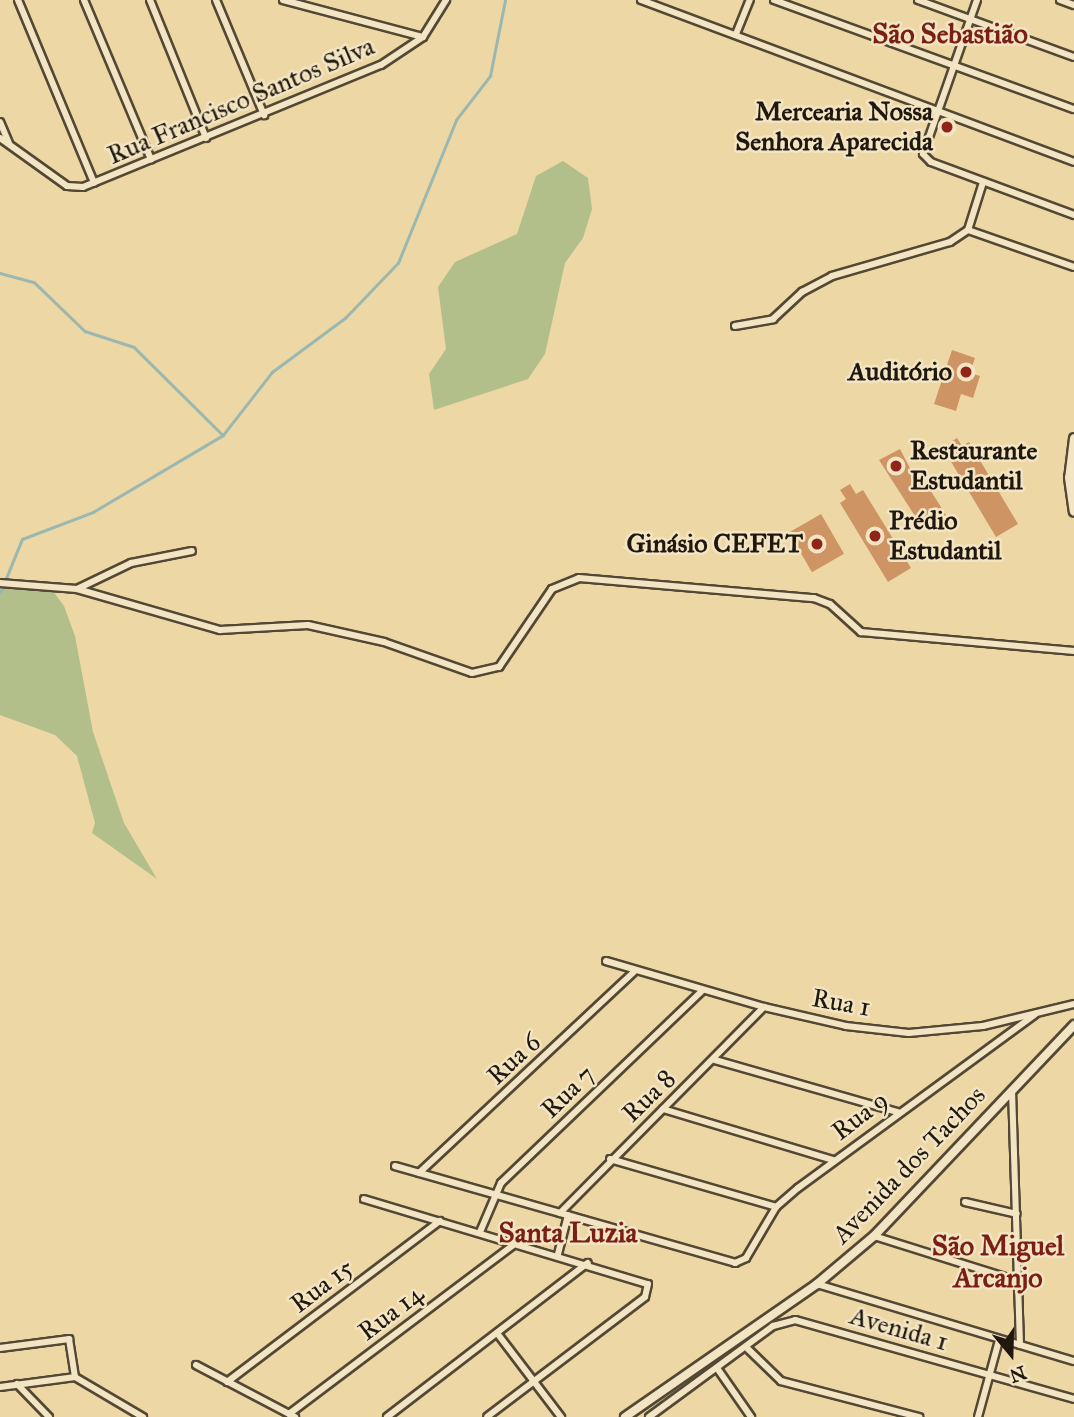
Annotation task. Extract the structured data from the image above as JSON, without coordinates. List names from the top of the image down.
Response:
{
  "streets": {
    "street": [
      "Rua Francisco Santos Silva",
      "Rua 1",
      "Rua 6",
      "Rua 7",
      "Rua 8",
      "Rua 9",
      "Avenida dos Tachos",
      "Rua 15",
      "Rua 14",
      "Avenida 1"
    ]
  },
  "crossings": [
    ["Rua 1", "Rua 6"],
    ["Rua 1", "Rua 7"],
    ["Rua 1", "Rua 8"],
    ["Rua 1", "Rua 9"],
    ["Avenida dos Tachos", "Avenida 1"]
  ],
  "districts": ["São Sebastião", "Santa Luzia", "São Miguel Arcanjo"],
  "places": [
    "Mercearia Nossa Senhora Aparecida",
    "Auditório",
    "Restaurante Estudantil",
    "Prédio Estudantil",
    "Ginásio CEFET"
  ],
  "north": "bottom"
}
